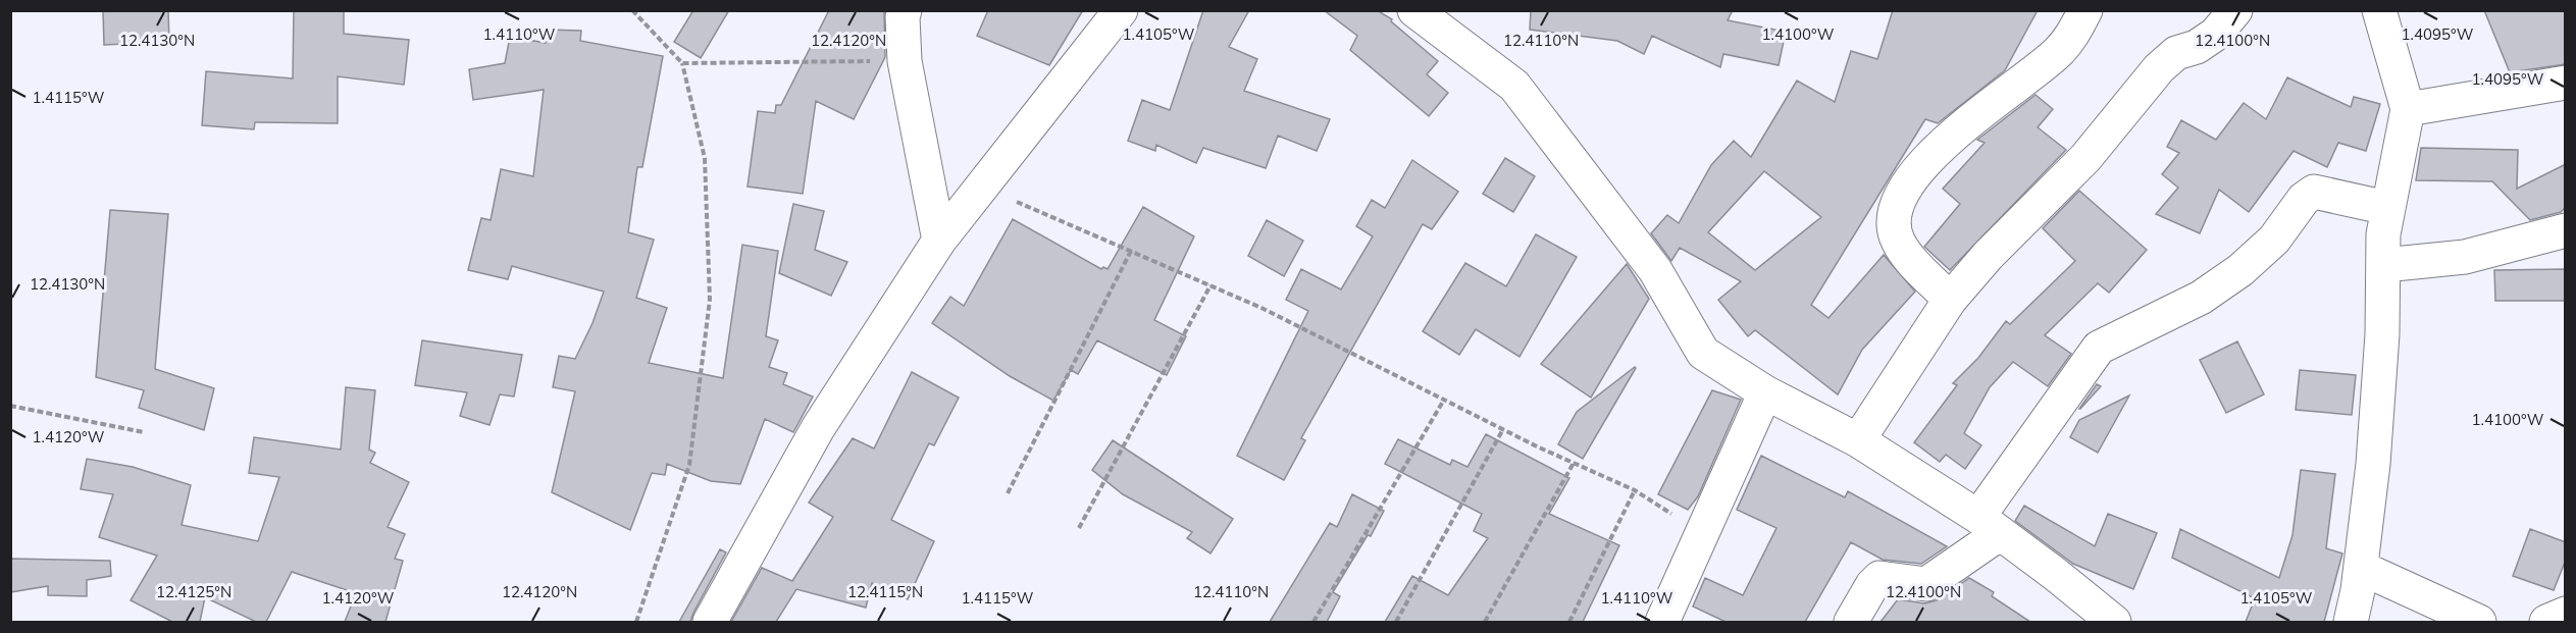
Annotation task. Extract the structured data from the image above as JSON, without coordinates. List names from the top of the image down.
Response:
{
  "coordinates": [
    "1.4095°W",
    "1.4110°W",
    "1.4105°W",
    "1.4100°W",
    "12.4130°N",
    "12.4120°N",
    "12.4110°N",
    "12.4100°N",
    "1.4115°W",
    "1.4120°W",
    "12.4125°N",
    "12.4115°N"
  ]
}
